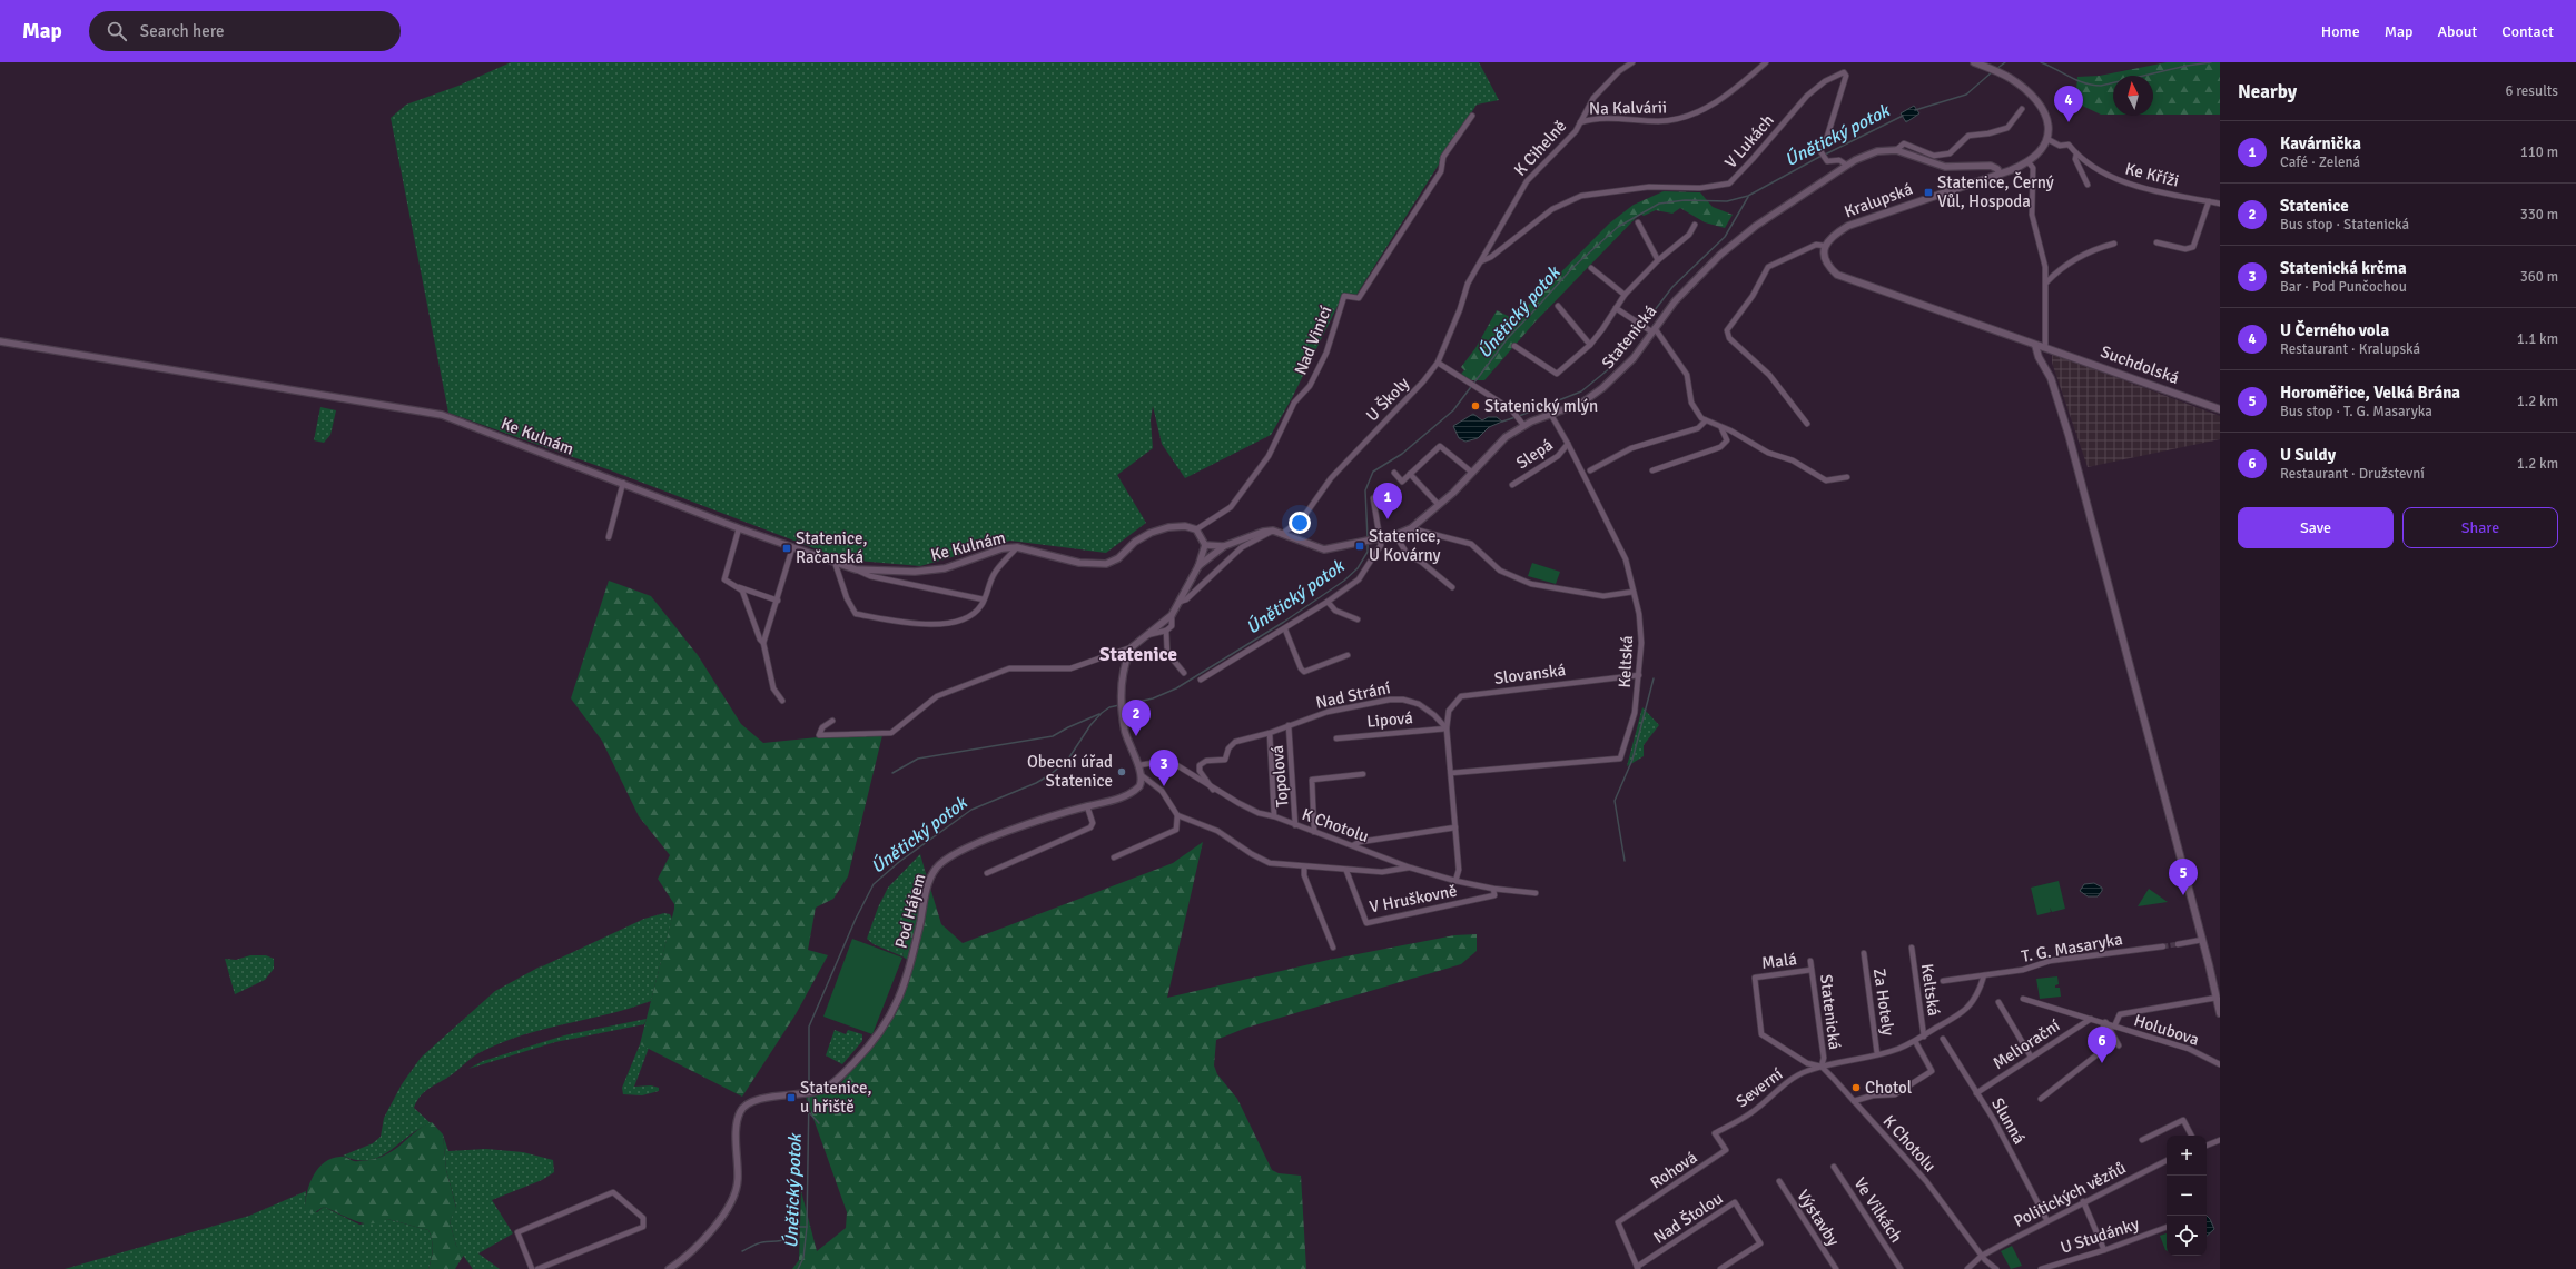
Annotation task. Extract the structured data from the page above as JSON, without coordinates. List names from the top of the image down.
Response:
{
  "streets": {
    "main road": ["Kralupská", "Suchdolská"],
    "street": [
      "Na Kalvárii",
      "V Lukách",
      "K Cihelně",
      "Ke Kříži",
      "Statenická",
      "Nad Vinicí",
      "U Školy",
      "Ke Kulnám",
      "Slepá",
      "Keltská",
      "Slovanská",
      "Nad Strání",
      "Lipová",
      "Topolová",
      "K Chotolu",
      "V Hruškovně",
      "Pod Hájem",
      "T. G. Masaryka",
      "Malá",
      "Za Hotely",
      "Holubova",
      "Meliorační",
      "Severní",
      "Slunná",
      "Rohová",
      "Politických vězňů",
      "Ve Vilkách",
      "Nad Štolou",
      "Výstavby",
      "U Studánky"
    ]
  },
  "crossings": [
    ["Na Kalvárii", "K Cihelně"],
    ["V Lukách", "K Cihelně"],
    ["V Lukách", "Statenická"],
    ["V Lukách", "U Školy"],
    ["K Cihelně", "U Školy"],
    ["Ke Kříži", "Kralupská"],
    ["Kralupská", "Statenická"],
    ["Statenická", "U Školy"],
    ["Statenická", "Keltská"],
    ["Statenická", "K Chotolu"],
    ["Statenická", "Malá"],
    ["Statenická", "Severní"],
    ["Nad Vinicí", "Ke Kulnám"],
    ["Slepá", "Keltská"],
    ["Keltská", "Slovanská"],
    ["Slovanská", "Nad Strání"],
    ["Slovanská", "Lipová"],
    ["Nad Strání", "Lipová"],
    ["Nad Strání", "Topolová"],
    ["Nad Strání", "K Chotolu"],
    ["Topolová", "K Chotolu"],
    ["K Chotolu", "V Hruškovně"],
    ["K Chotolu", "Malá"],
    ["K Chotolu", "Severní"],
    ["K Chotolu", "Politických vězňů"],
    ["Holubova", "Meliorační"],
    ["Meliorační", "Slunná"],
    ["Severní", "Rohová"],
    ["Slunná", "Politických vězňů"],
    ["Rohová", "Nad Štolou"]
  ],
  "districts": ["Statenice"],
  "water": ["Únětický potok"],
  "places": {
    "transit": [
      "Statenice, Černý Vůl, Hospoda",
      "Statenice, U Kovárny",
      "Statenice, Račanská",
      "Statenice, u hřiště"
    ],
    "other": ["Statenický mlýn", "Obecní úřad Statenice", "Chotol"]
  },
  "north": "top",
  "page": {
    "header": "Map",
    "search": "Search here",
    "nav": [
      "Home",
      "Map",
      "About",
      "Contact"
    ],
    "heading": ["Nearby", "6 results"],
    "pins": [
      "4",
      "1",
      "2",
      "3",
      "5",
      "6"
    ],
    "list": [
      {
        "mark": "1",
        "name": "Kavárnička",
        "note": "Café · Zelená",
        "value": "110 m"
      },
      {
        "mark": "2",
        "name": "Statenice",
        "note": "Bus stop · Statenická",
        "value": "330 m"
      },
      {
        "mark": "3",
        "name": "Statenická krčma",
        "note": "Bar · Pod Punčochou",
        "value": "360 m"
      },
      {
        "mark": "4",
        "name": "U Černého vola",
        "note": "Restaurant · Kralupská",
        "value": "1.1 km"
      },
      {
        "mark": "5",
        "name": "Horoměřice, Velká Brána",
        "note": "Bus stop · T. G. Masaryka",
        "value": "1.2 km"
      },
      {
        "mark": "6",
        "name": "U Suldy",
        "note": "Restaurant · Družstevní",
        "value": "1.2 km"
      }
    ],
    "buttons": ["Save", "Share"],
    "map_buttons": ["+", "−"]
  }
}
